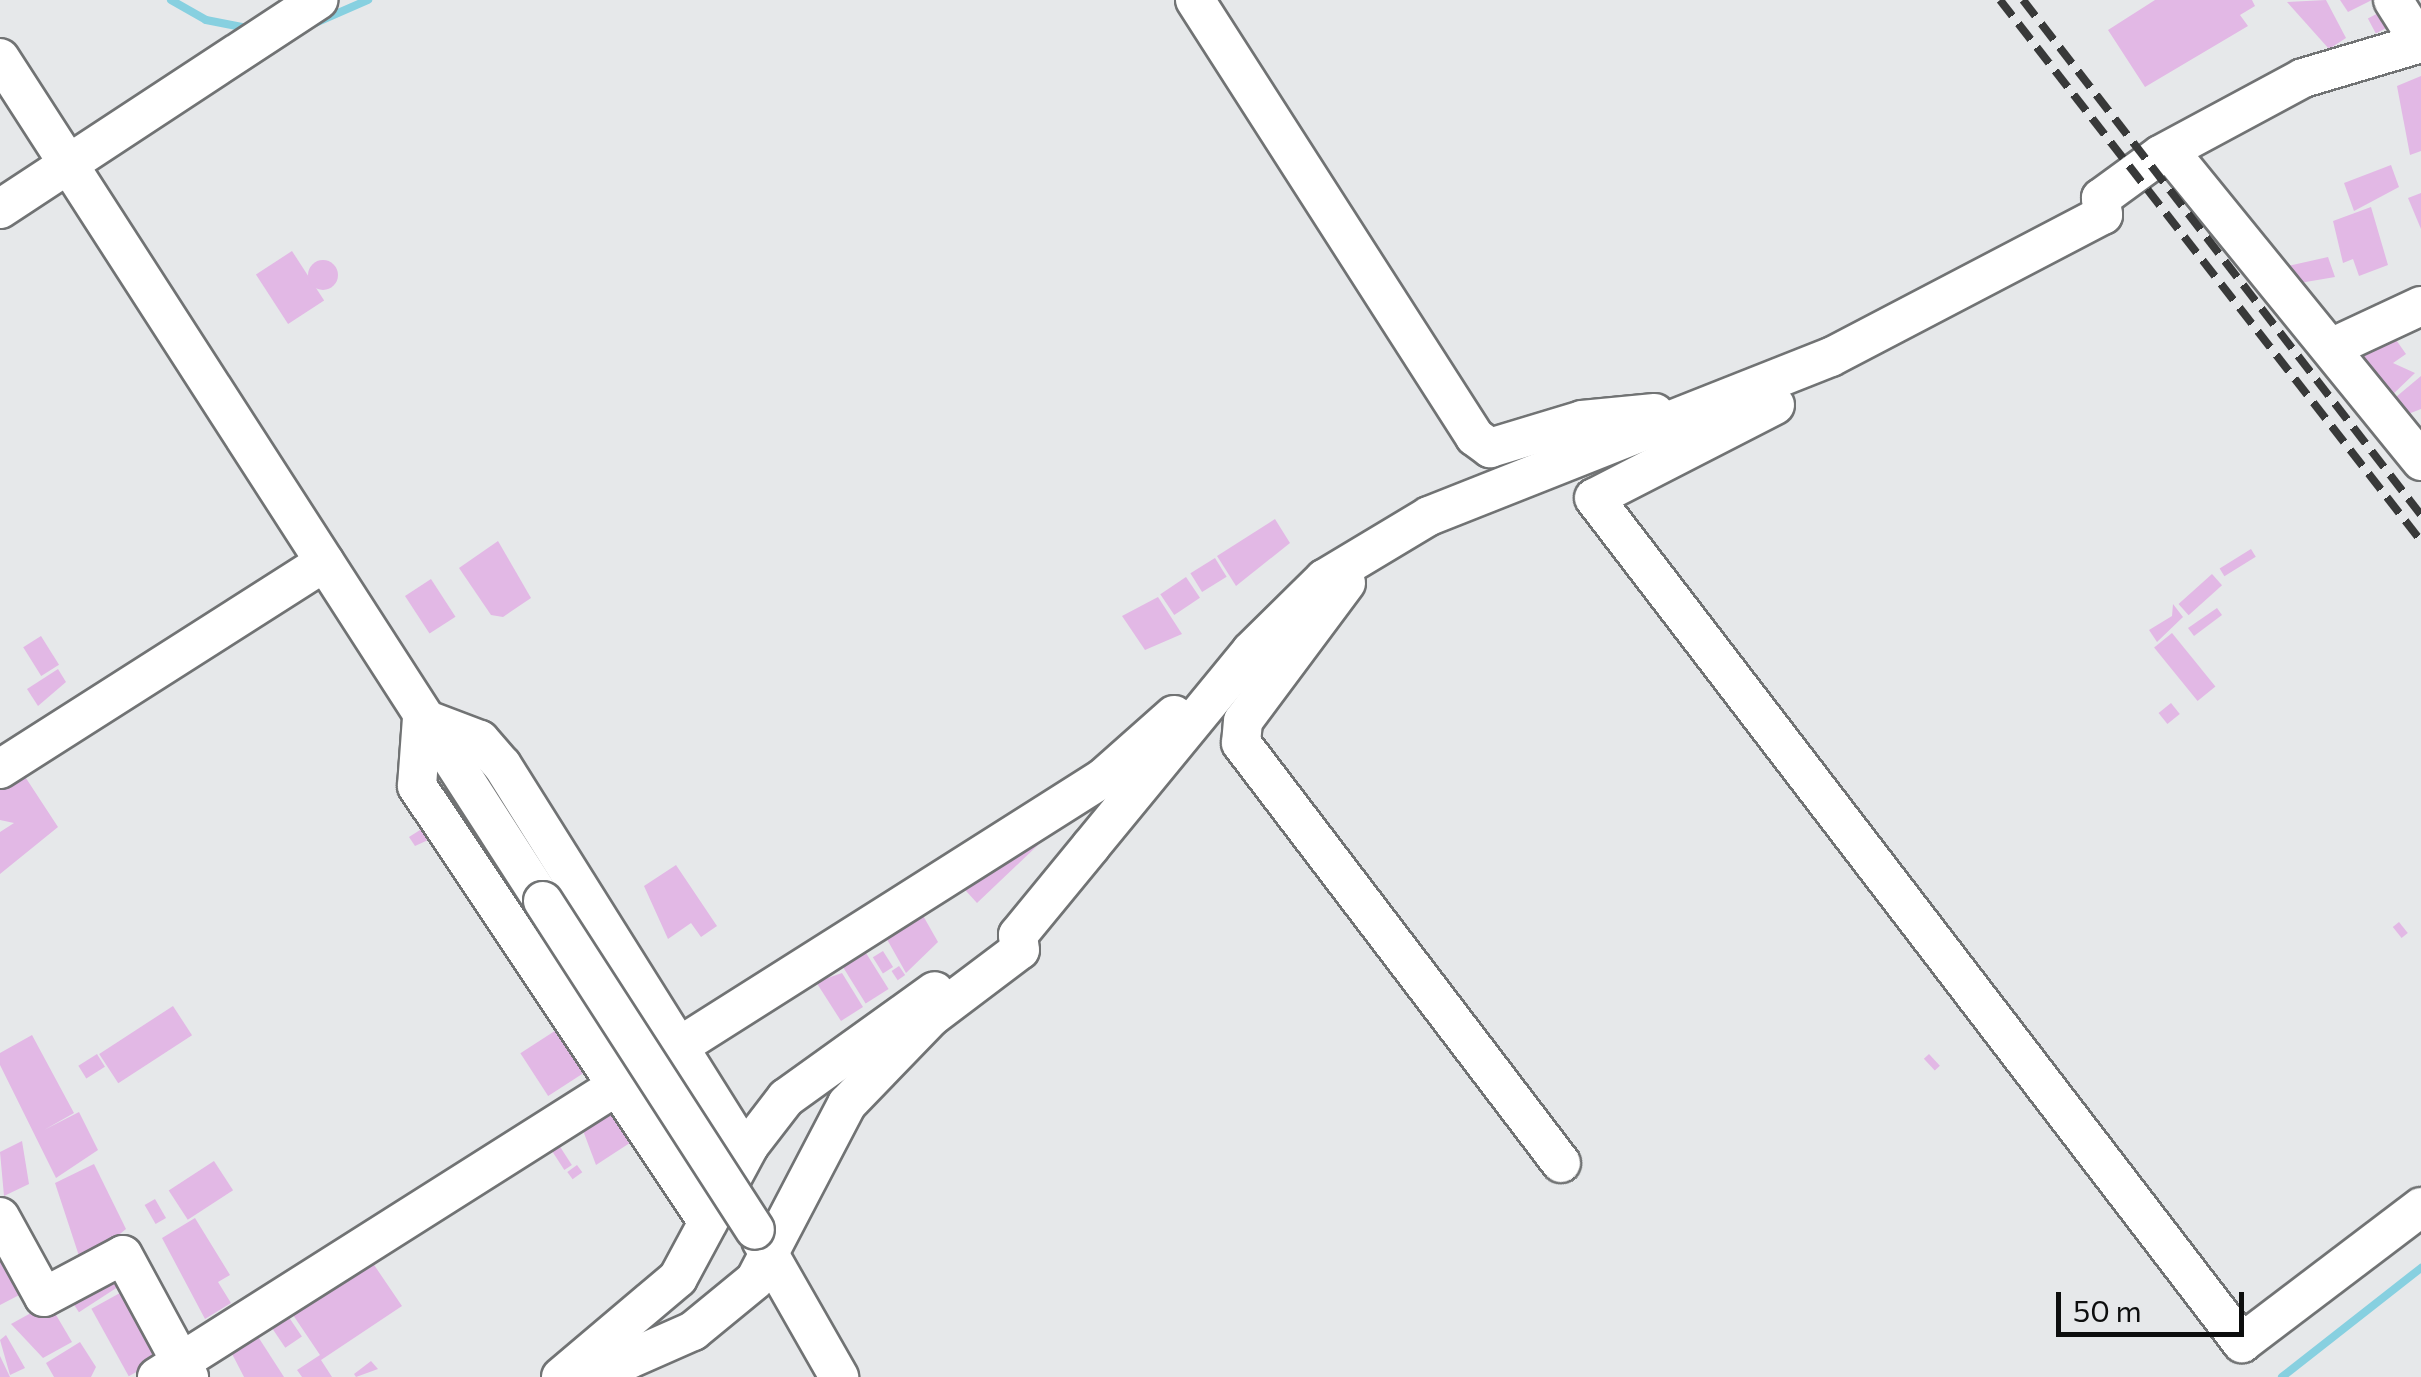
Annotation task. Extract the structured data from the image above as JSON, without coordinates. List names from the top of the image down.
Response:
{
  "scale_bar": "50 m"
}
